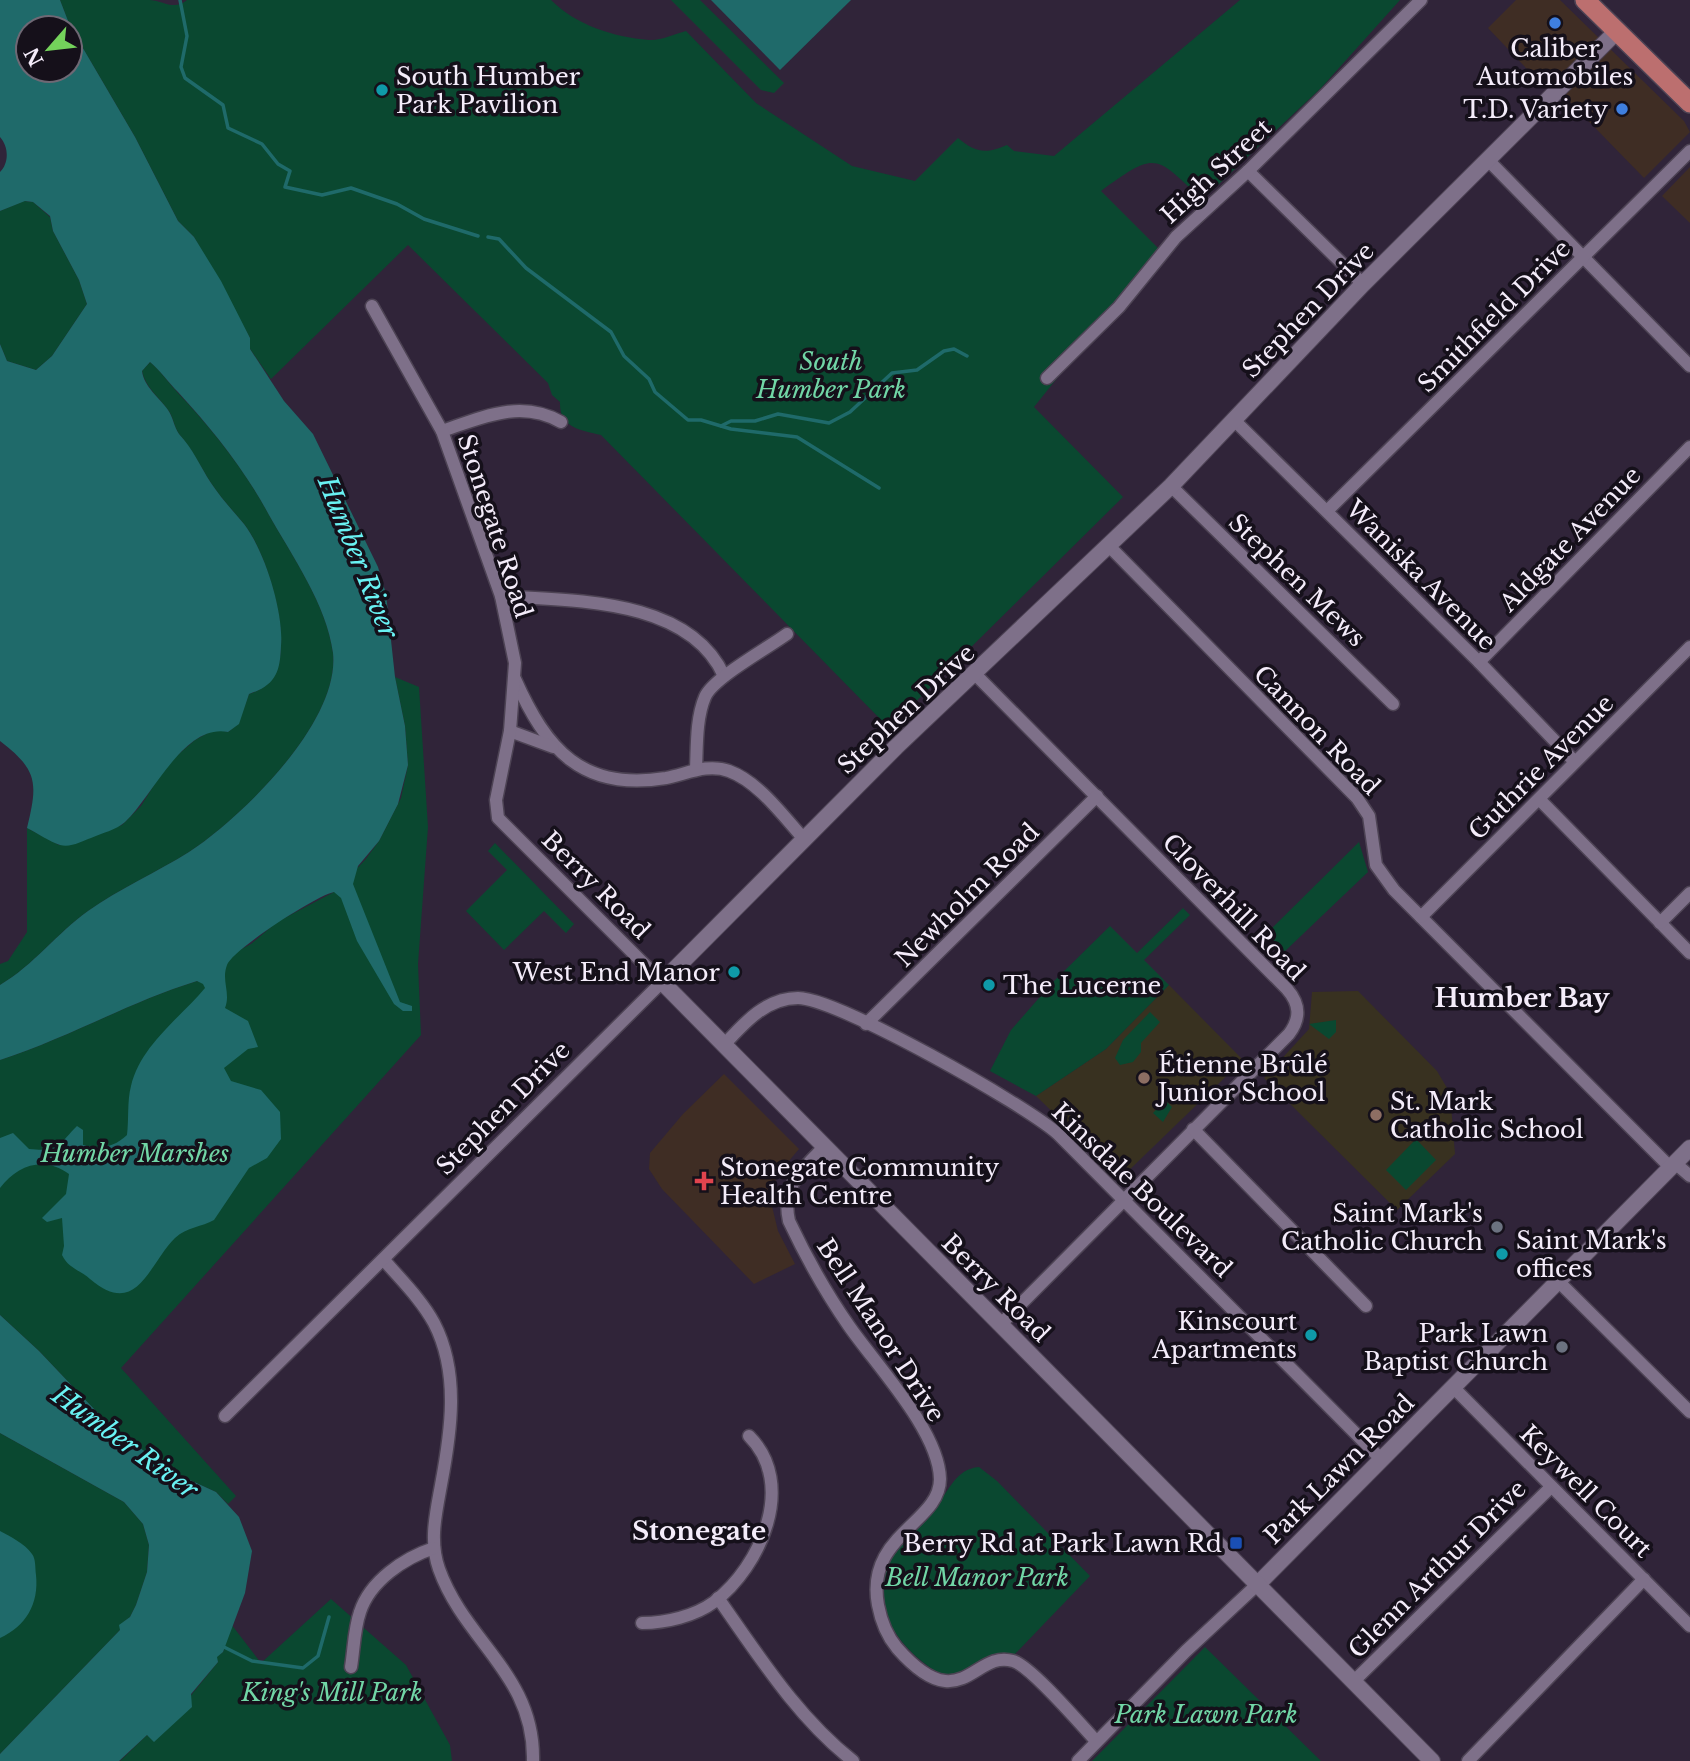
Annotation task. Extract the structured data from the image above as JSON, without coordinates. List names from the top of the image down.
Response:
{
  "streets": {
    "street": [
      "High Street",
      "Stephen Drive",
      "Smithfield Drive",
      "Stonegate Road",
      "Aldgate Avenue",
      "Waniska Avenue",
      "Stephen Mews",
      "Cannon Road",
      "Guthrie Avenue",
      "Berry Road",
      "Newholm Road",
      "Cloverhill Road",
      "Kinsdale Boulevard",
      "Bell Manor Drive",
      "Park Lawn Road",
      "Keywell Court",
      "Glenn Arthur Drive"
    ]
  },
  "crossings": [
    ["Stephen Drive", "Waniska Avenue"],
    ["Stephen Drive", "Stephen Mews"],
    ["Stephen Drive", "Cannon Road"],
    ["Stephen Drive", "Berry Road"],
    ["Stephen Drive", "Cloverhill Road"],
    ["Smithfield Drive", "Waniska Avenue"],
    ["Stonegate Road", "Berry Road"],
    ["Aldgate Avenue", "Waniska Avenue"],
    ["Waniska Avenue", "Guthrie Avenue"],
    ["Cannon Road", "Guthrie Avenue"],
    ["Cannon Road", "Park Lawn Road"],
    ["Berry Road", "Cloverhill Road"],
    ["Berry Road", "Kinsdale Boulevard"],
    ["Berry Road", "Bell Manor Drive"],
    ["Berry Road", "Park Lawn Road"],
    ["Berry Road", "Glenn Arthur Drive"],
    ["Newholm Road", "Cloverhill Road"],
    ["Newholm Road", "Kinsdale Boulevard"],
    ["Cloverhill Road", "Kinsdale Boulevard"],
    ["Kinsdale Boulevard", "Park Lawn Road"],
    ["Bell Manor Drive", "Park Lawn Road"],
    ["Park Lawn Road", "Keywell Court"],
    ["Keywell Court", "Glenn Arthur Drive"]
  ],
  "districts": ["Humber Bay", "Stonegate"],
  "water": ["Humber River"],
  "parks": [
    "South Humber Park",
    "Humber Marshes",
    "Bell Manor Park",
    "King's Mill Park",
    "Park Lawn Park"
  ],
  "places": {
    "other": [
      "Caliber Automobiles",
      "South Humber Park Pavilion",
      "T.D. Variety",
      "West End Manor",
      "The Lucerne",
      "Étienne Brûlé Junior School",
      "St. Mark Catholic School",
      "Saint Mark's Catholic Church",
      "Saint Mark's offices",
      "Kinscourt Apartments",
      "Park Lawn Baptist Church"
    ],
    "health": ["Stonegate Community Health Centre"],
    "transit": ["Berry Rd at Park Lawn Rd"]
  },
  "north": "bottom left"
}
